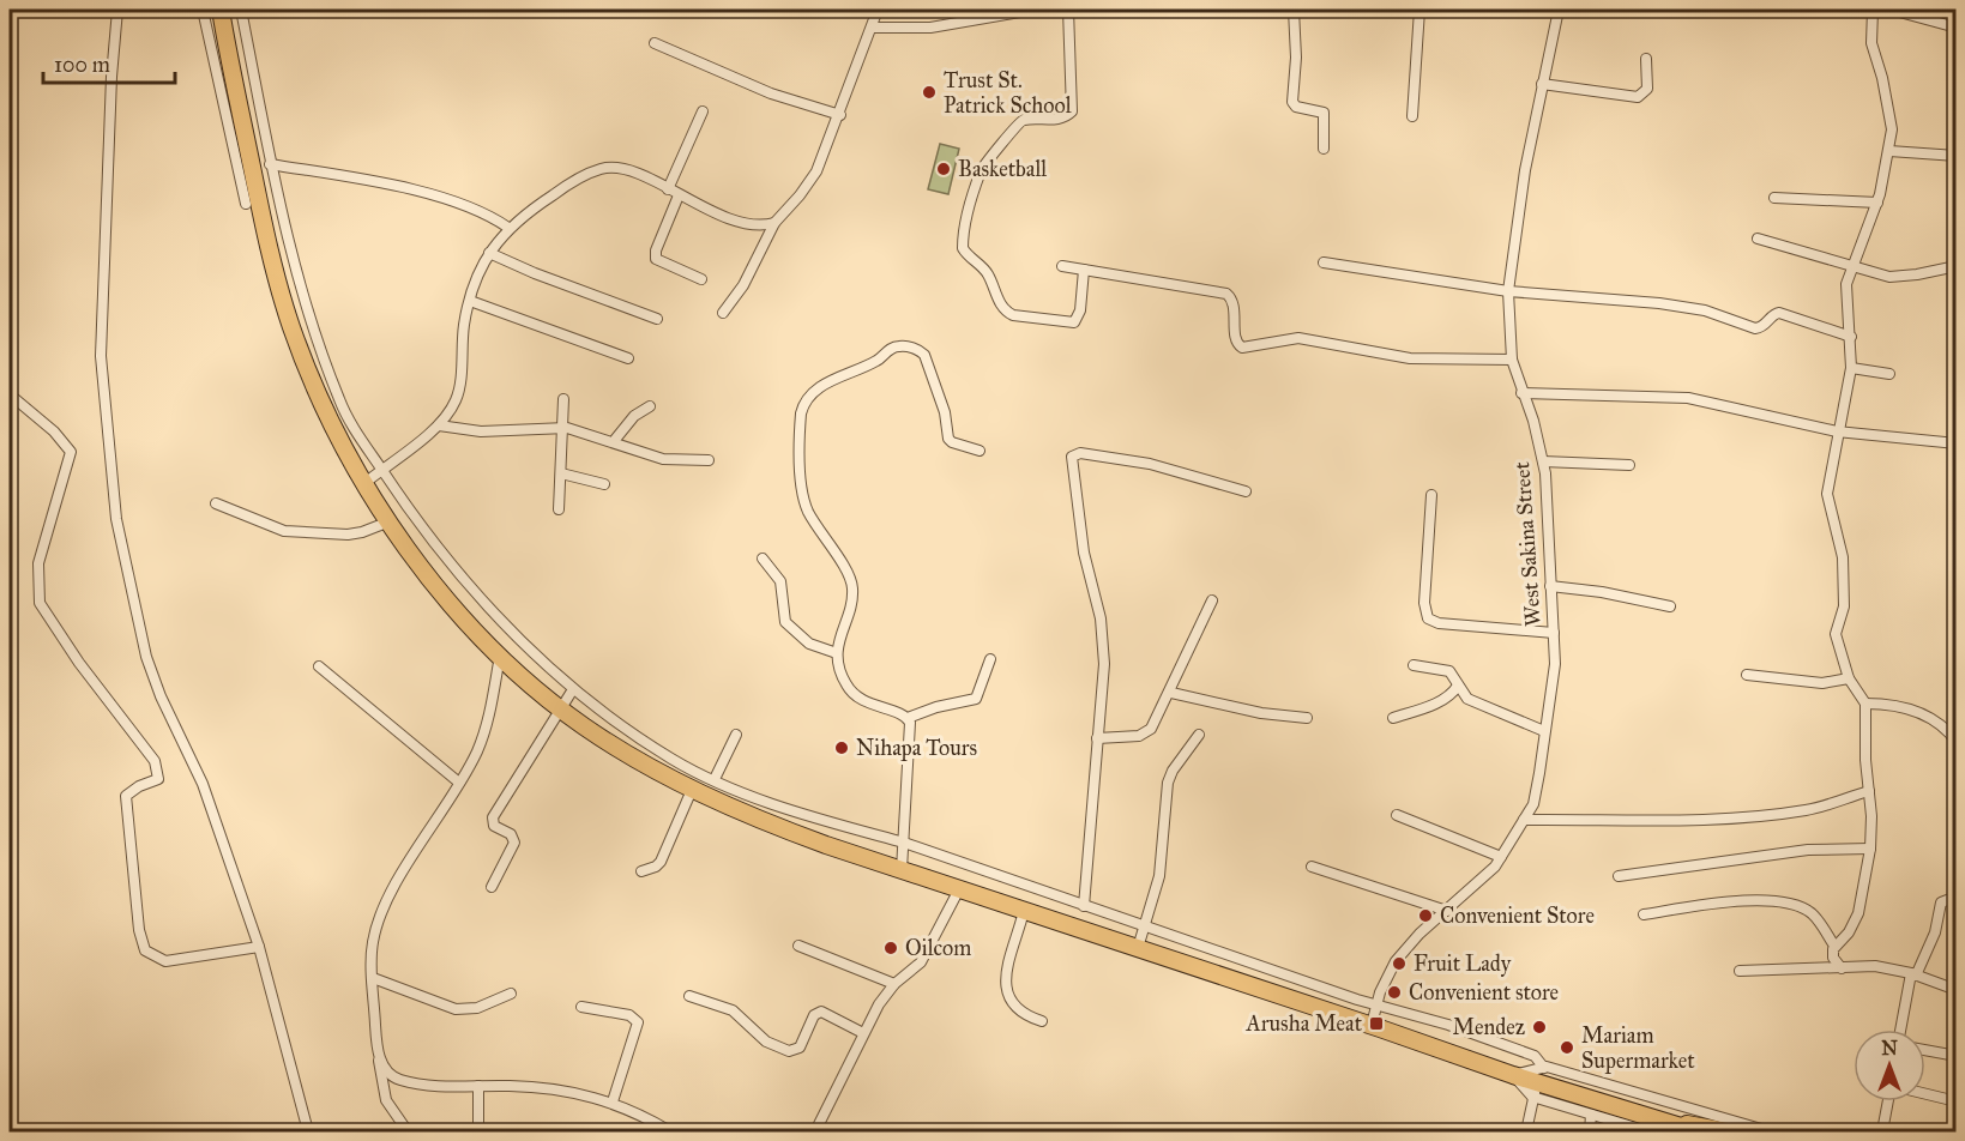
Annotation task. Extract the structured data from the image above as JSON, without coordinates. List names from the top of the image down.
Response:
{
  "streets": {
    "street": ["West Sakina Street"]
  },
  "places": {
    "other": [
      "Trust St. Patrick School",
      "Basketball",
      "Nihapa Tours",
      "Convenient Store",
      "Oilcom",
      "Fruit Lady",
      "Convenient store",
      "Mendez",
      "Mariam Supermarket"
    ],
    "transit": ["Arusha Meat"]
  },
  "scale_bar": "100 m",
  "north": "top"
}
